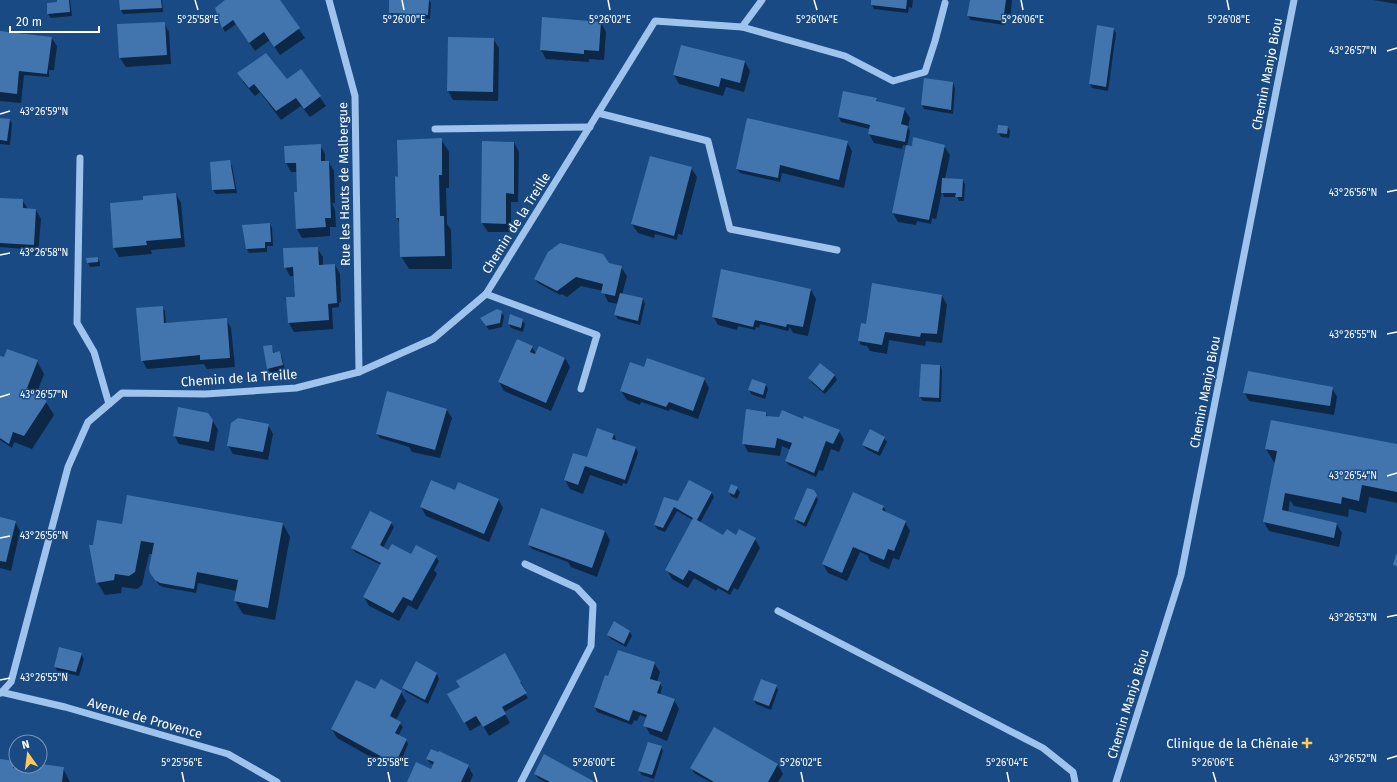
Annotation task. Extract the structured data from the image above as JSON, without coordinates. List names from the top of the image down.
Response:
{
  "streets": {
    "street": [
      "Chemin Manjo Biou",
      "Rue les Hauts de Malbergue",
      "Chemin de la Treille",
      "Avenue de Provence"
    ]
  },
  "crossings": [
    ["Rue les Hauts de Malbergue", "Chemin de la Treille"],
    ["Chemin de la Treille", "Avenue de Provence"]
  ],
  "places": {
    "health": ["Clinique de la Chênaie"]
  },
  "scale_bar": "20 m",
  "north": "top",
  "coordinates": [
    "5°26'08\"E",
    "5°25'58\"E",
    "5°26'00\"E",
    "5°26'02\"E",
    "5°26'04\"E",
    "5°26'06\"E",
    "43°26'57\"N",
    "43°26'59\"N",
    "43°26'56\"N",
    "43°26'58\"N",
    "43°26'55\"N",
    "43°26'54\"N",
    "43°26'53\"N",
    "43°26'52\"N",
    "5°25'56\"E"
  ]
}
